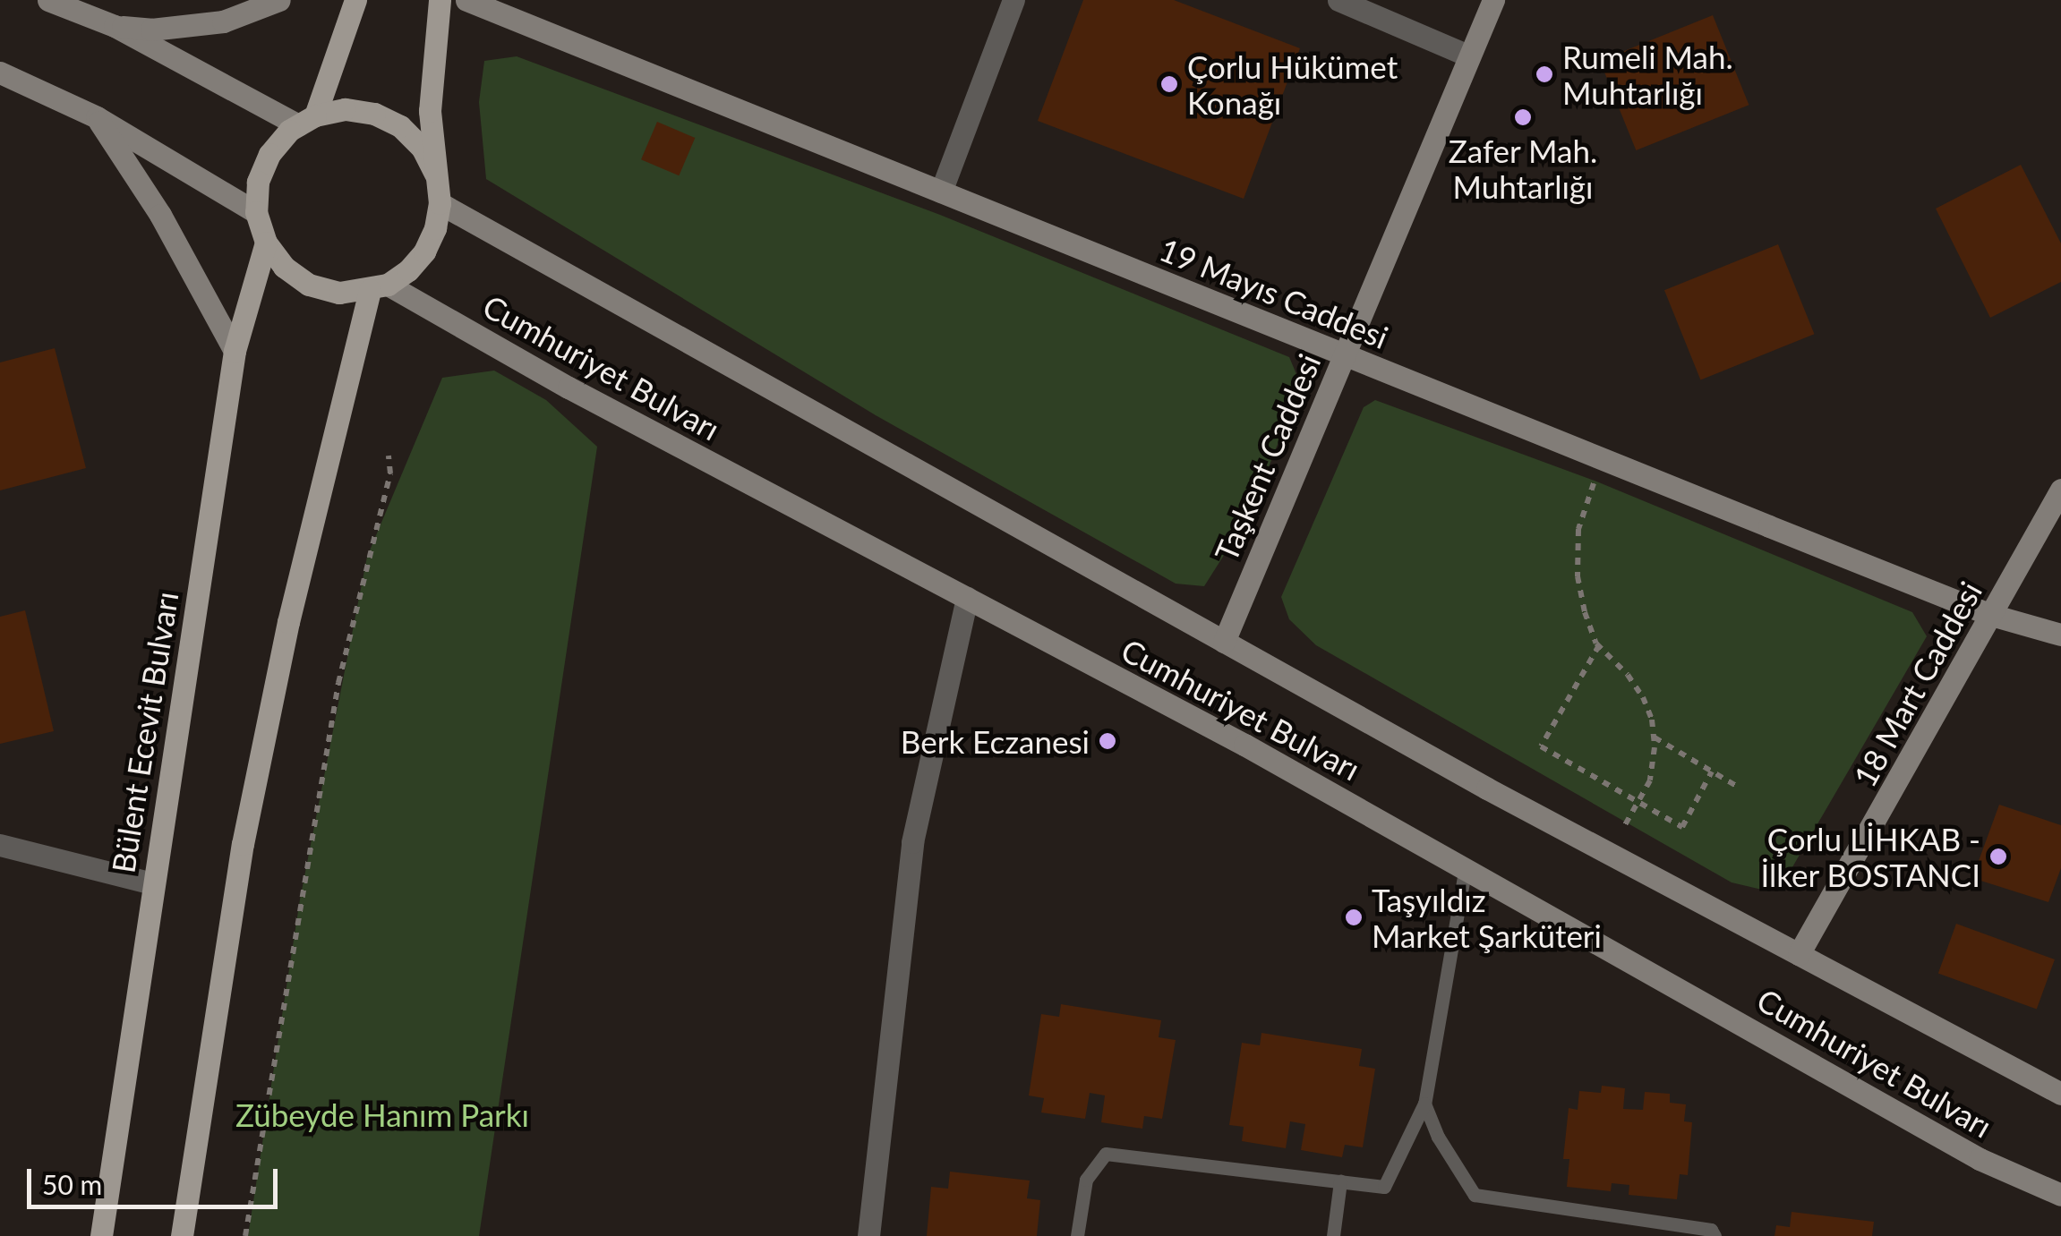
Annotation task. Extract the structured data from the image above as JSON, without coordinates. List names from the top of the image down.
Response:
{
  "streets": {
    "main road": ["Bülent Ecevit Bulvarı"],
    "street": [
      "19 Mayıs Caddesi",
      "Cumhuriyet Bulvarı",
      "Taşkent Caddesi",
      "18 Mart Caddesi"
    ]
  },
  "crossings": [
    ["19 Mayıs Caddesi", "Taşkent Caddesi"],
    ["19 Mayıs Caddesi", "18 Mart Caddesi"],
    ["Cumhuriyet Bulvarı", "Taşkent Caddesi"],
    ["Cumhuriyet Bulvarı", "18 Mart Caddesi"],
    ["Cumhuriyet Bulvarı", "Bülent Ecevit Bulvarı"]
  ],
  "parks": ["Zübeyde Hanım Parkı"],
  "places": [
    "Rumeli Mah. Muhtarlığı",
    "Çorlu Hükümet Konağı",
    "Zafer Mah. Muhtarlığı",
    "Berk Eczanesi",
    "Çorlu LİHKAB - İlker BOSTANCI",
    "Taşyıldız Market Şarküteri"
  ],
  "scale_bar": "50 m"
}
